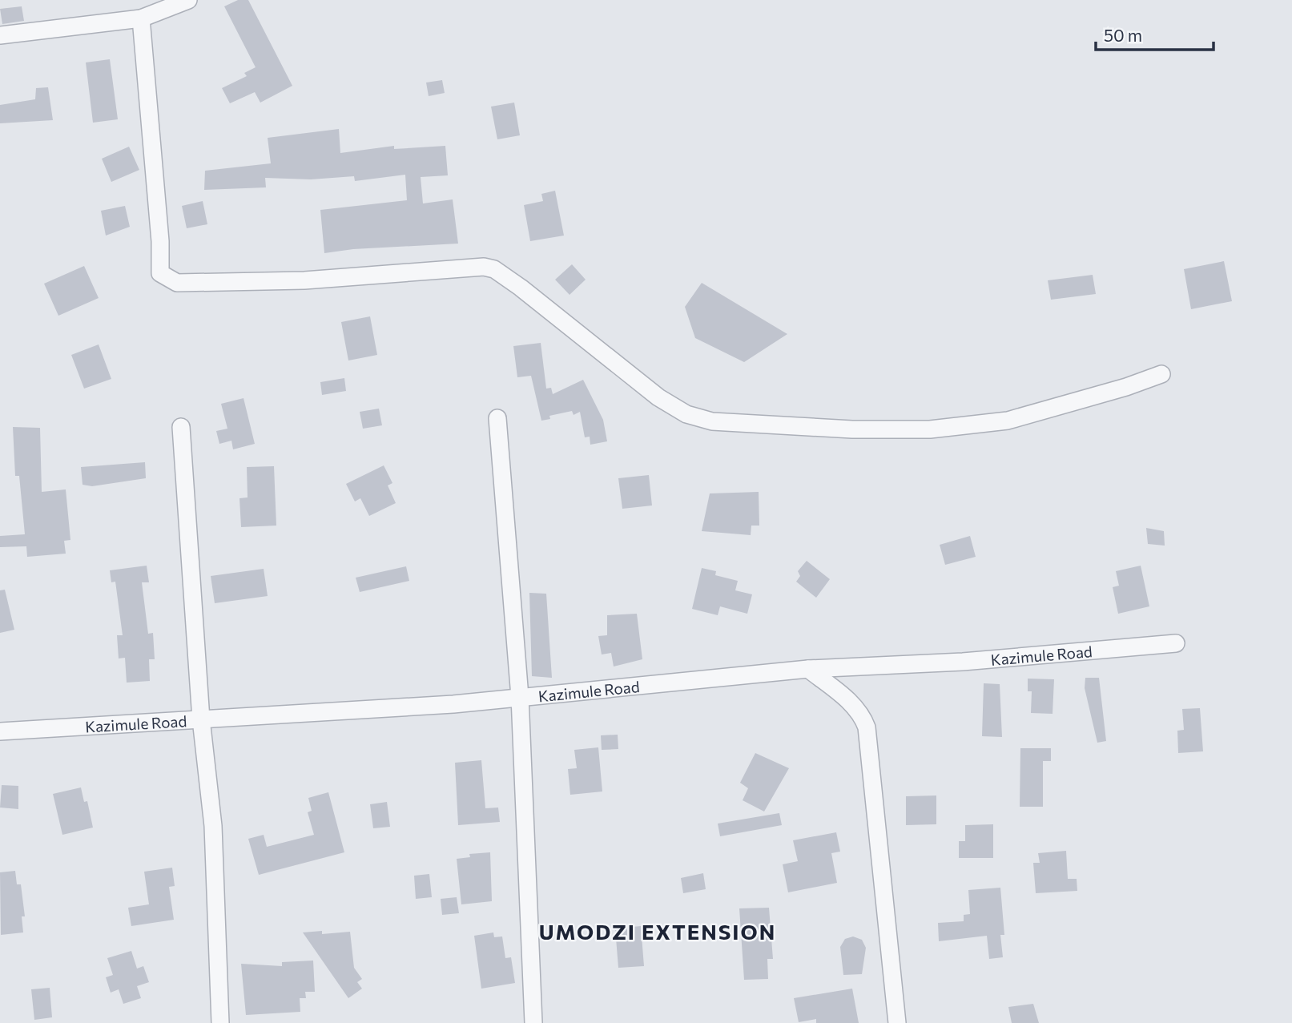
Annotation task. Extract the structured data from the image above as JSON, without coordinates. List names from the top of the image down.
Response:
{
  "streets": {
    "street": ["Kazimule Road"]
  },
  "districts": ["UMODZI EXTENSION"],
  "scale_bar": "50 m"
}
